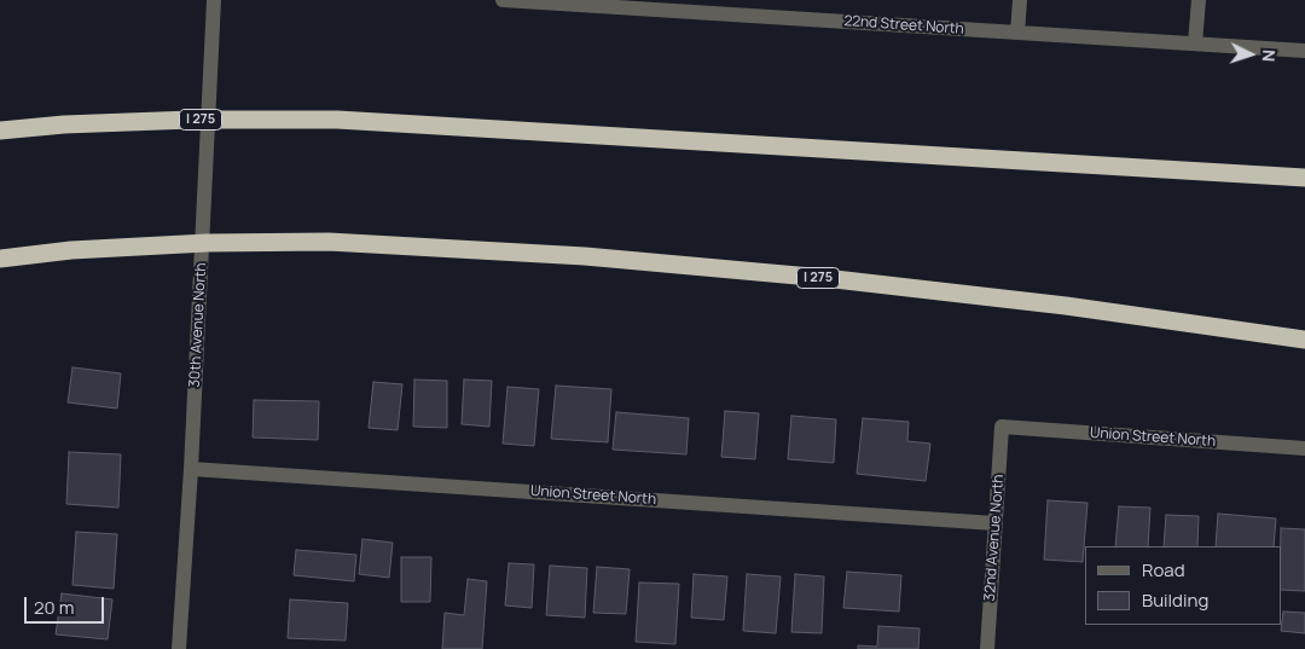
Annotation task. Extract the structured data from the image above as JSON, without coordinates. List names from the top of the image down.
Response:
{
  "streets": {
    "highway": ["I 275"],
    "street": [
      "22nd Street North",
      "30th Avenue North",
      "Union Street North",
      "32nd Avenue North"
    ]
  },
  "crossings": [
    ["30th Avenue North", "Union Street North"],
    ["Union Street North", "32nd Avenue North"]
  ],
  "legend": ["Road", "Building"],
  "scale_bar": "20 m",
  "north": "right"
}
